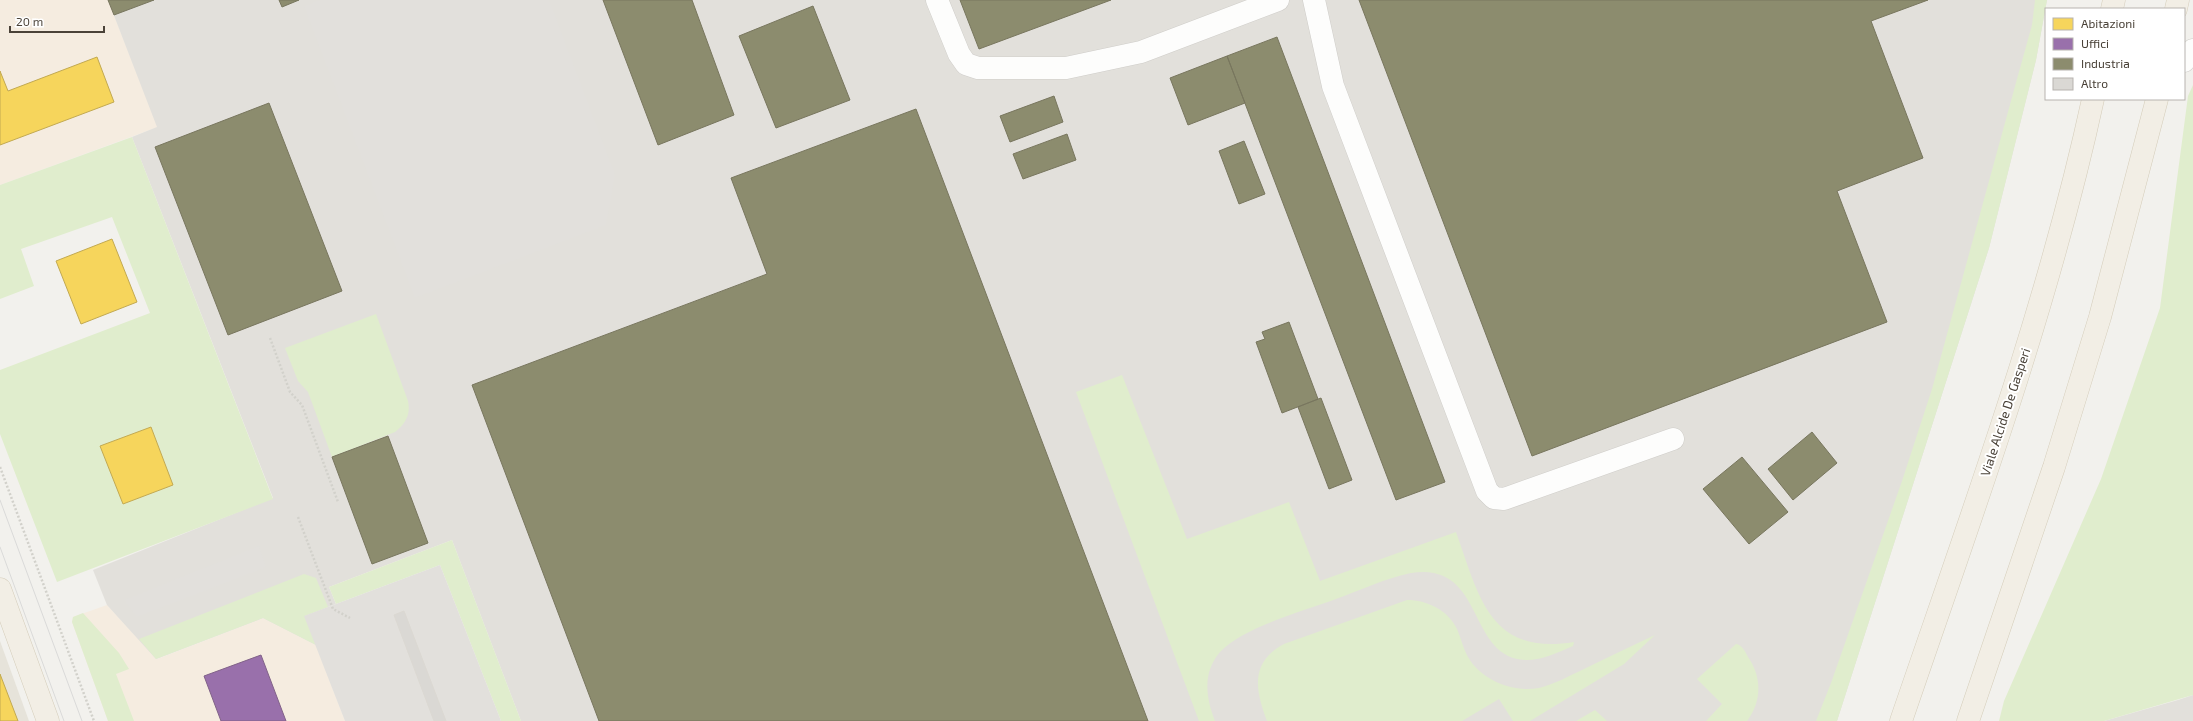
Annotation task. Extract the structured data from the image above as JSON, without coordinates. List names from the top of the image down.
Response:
{
  "streets": {
    "main road": ["Viale Alcide De Gasperi"]
  },
  "legend": [
    "Abitazioni",
    "Uffici",
    "Industria",
    "Altro"
  ],
  "scale_bar": "20 m"
}
